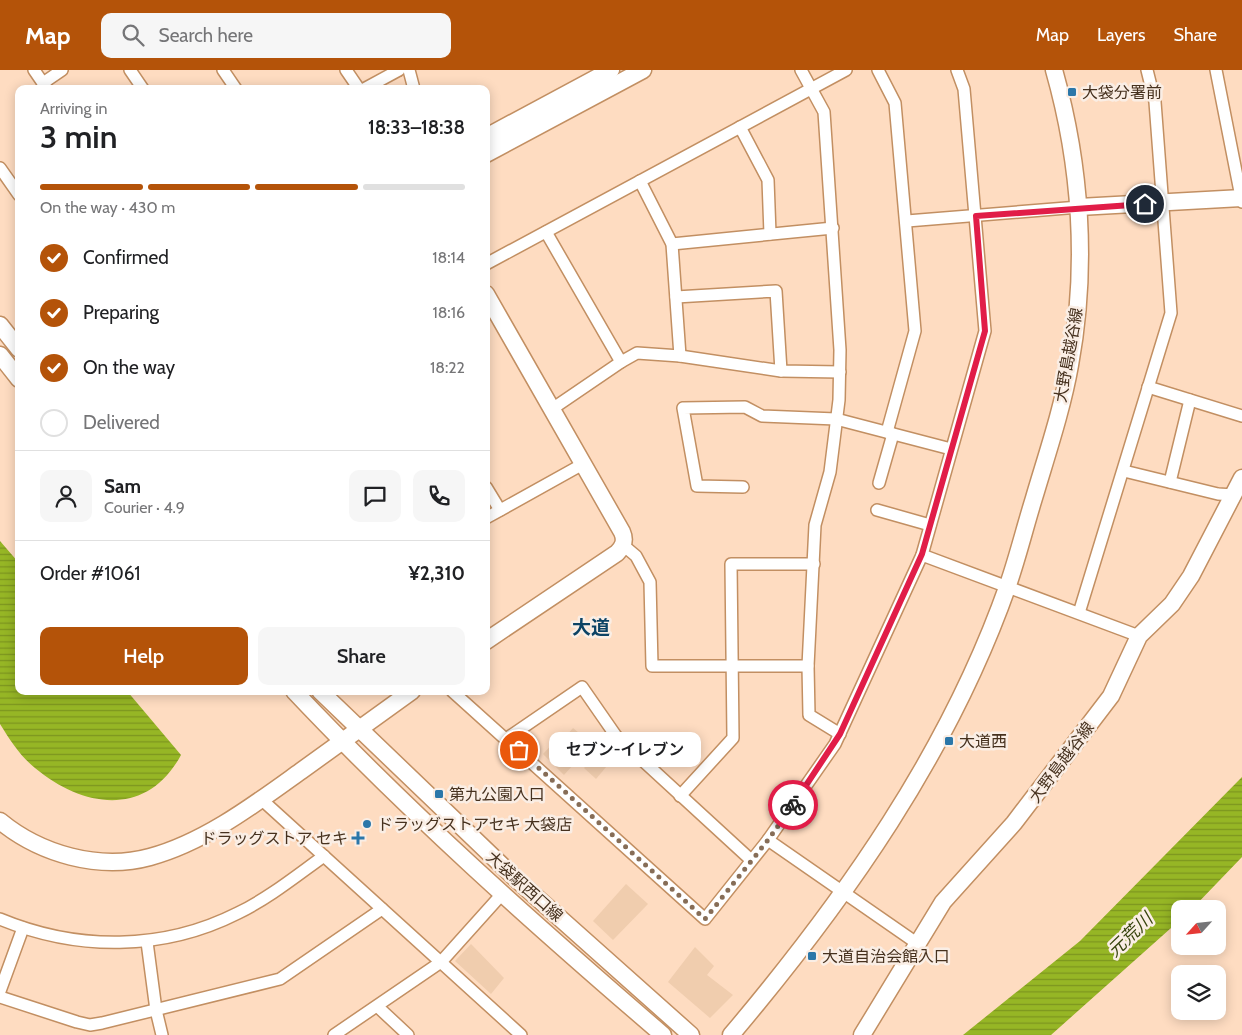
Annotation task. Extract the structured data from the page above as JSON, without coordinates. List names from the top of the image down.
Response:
{
  "streets": {
    "street": ["大野島越谷線", "大袋駅西口線"]
  },
  "districts": ["大道"],
  "water": ["元荒川"],
  "places": {
    "transit": [
      "大袋分署前",
      "大道西",
      "第九公園入口",
      "大道自治会館入口"
    ],
    "other": ["セブン-イレブン", "ドラッグストアセキ 大袋店"],
    "health": ["ドラッグストア セキ"]
  },
  "north": "bottom left",
  "page": {
    "header": "Map",
    "search": "Search here",
    "nav": ["Map", "Layers", "Share"],
    "heading": ["3 min", "Arriving in", "18:33–18:38"],
    "panel": [
      "Sam",
      "Courier · 4.9",
      "Order #1061",
      "¥2,310"
    ],
    "bar": "On the way · 430 m",
    "list": [
      ["Confirmed", "18:14"],
      ["Preparing", "18:16"],
      ["On the way", "18:22"],
      "Delivered"
    ],
    "buttons": ["Help", "Share"],
    "bubble": "セブン-イレブン"
  }
}
